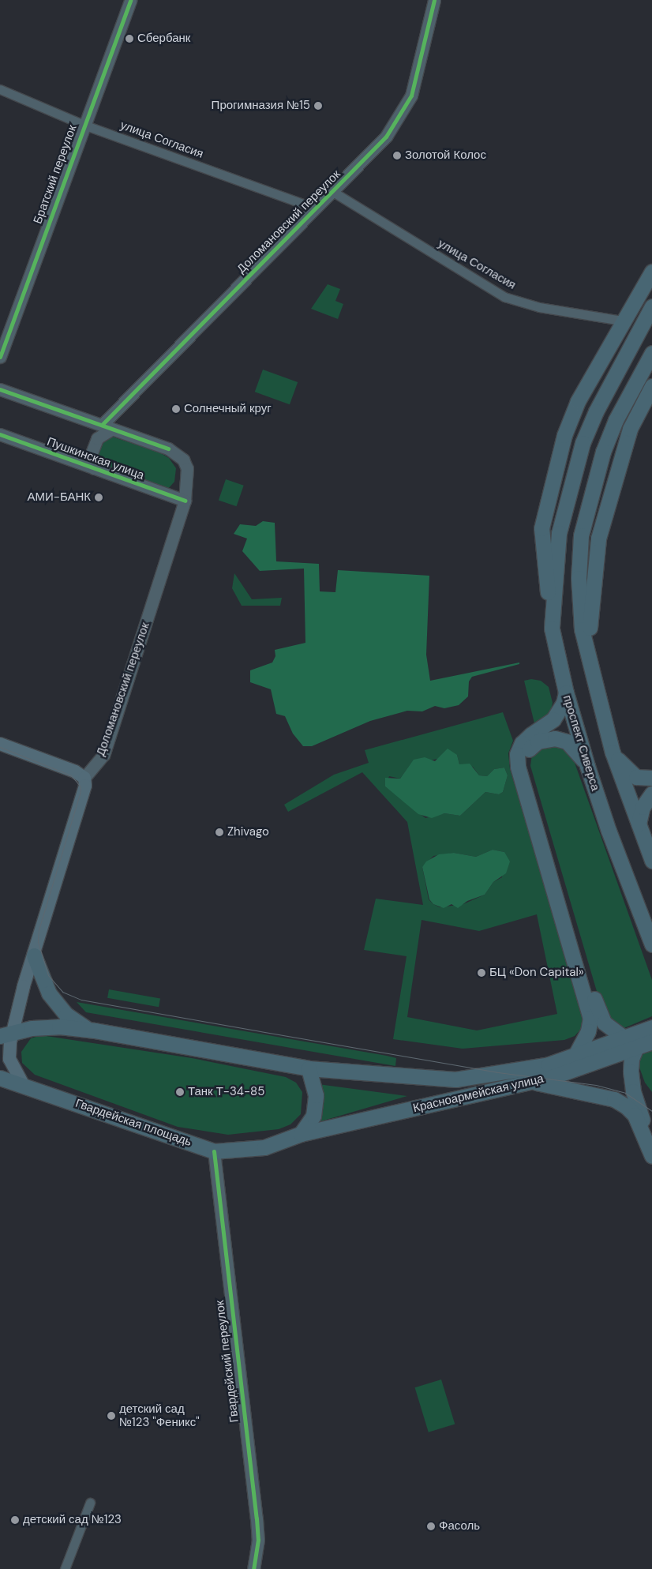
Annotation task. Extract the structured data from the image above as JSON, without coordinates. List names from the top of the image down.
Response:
{
  "streets": {
    "main road": ["проспект Сиверса", "Красноармейская улица", "Гвардейская площадь"],
    "street": [
      "улица Согласия",
      "Братский переулок",
      "Доломановский переулок",
      "Пушкинская улица",
      "Гвардейский переулок"
    ]
  },
  "crossings": [
    ["улица Согласия", "Братский переулок"],
    ["улица Согласия", "Доломановский переулок"],
    ["Доломановский переулок", "Пушкинская улица"],
    ["Красноармейская улица", "Гвардейская площадь"],
    ["Гвардейская площадь", "Гвардейский переулок"]
  ],
  "places": [
    "Сбербанк",
    "Прогимназия №15",
    "Золотой Колос",
    "Солнечный круг",
    "АМИ-БАНК",
    "Zhivago",
    "БЦ «Don Capital»",
    "Танк Т-34-85",
    "детский сад №123 \"Феникс\"",
    "детский сад №123",
    "Фасоль"
  ]
}
